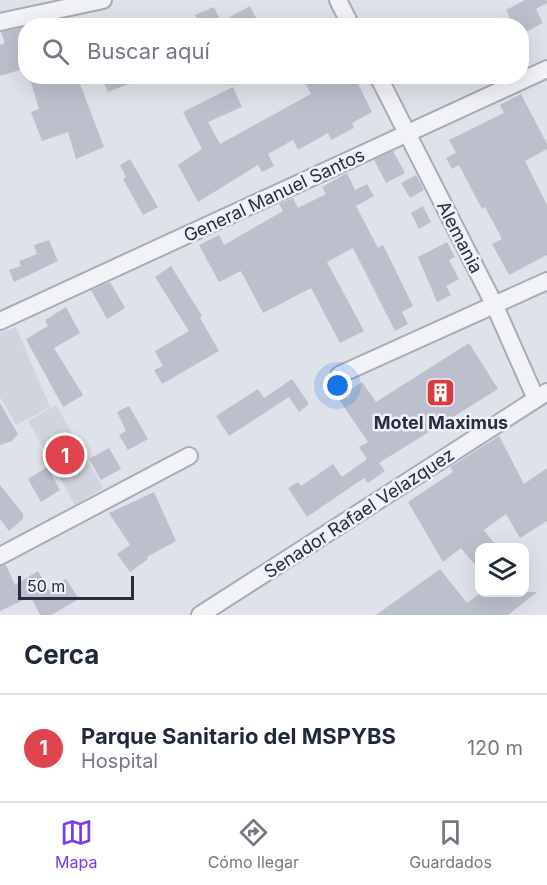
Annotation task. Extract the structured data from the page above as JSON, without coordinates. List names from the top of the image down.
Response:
{
  "streets": {
    "street": ["General Manuel Santos", "Alemania", "Senador Rafael Velazquez"]
  },
  "crossings": [
    ["General Manuel Santos", "Alemania"],
    ["Alemania", "Senador Rafael Velazquez"]
  ],
  "places": {
    "building": ["Motel Maximus"]
  },
  "scale_bar": "50 m",
  "page": {
    "search": "Buscar aquí",
    "pins": "1",
    "scale": "50 m",
    "heading": "Cerca",
    "list": [
      {
        "mark": "1",
        "name": "Parque Sanitario del MSPYBS",
        "note": "Hospital",
        "value": "120 m"
      }
    ],
    "nav": ["Mapa", "Cómo llegar", "Guardados"]
  }
}
